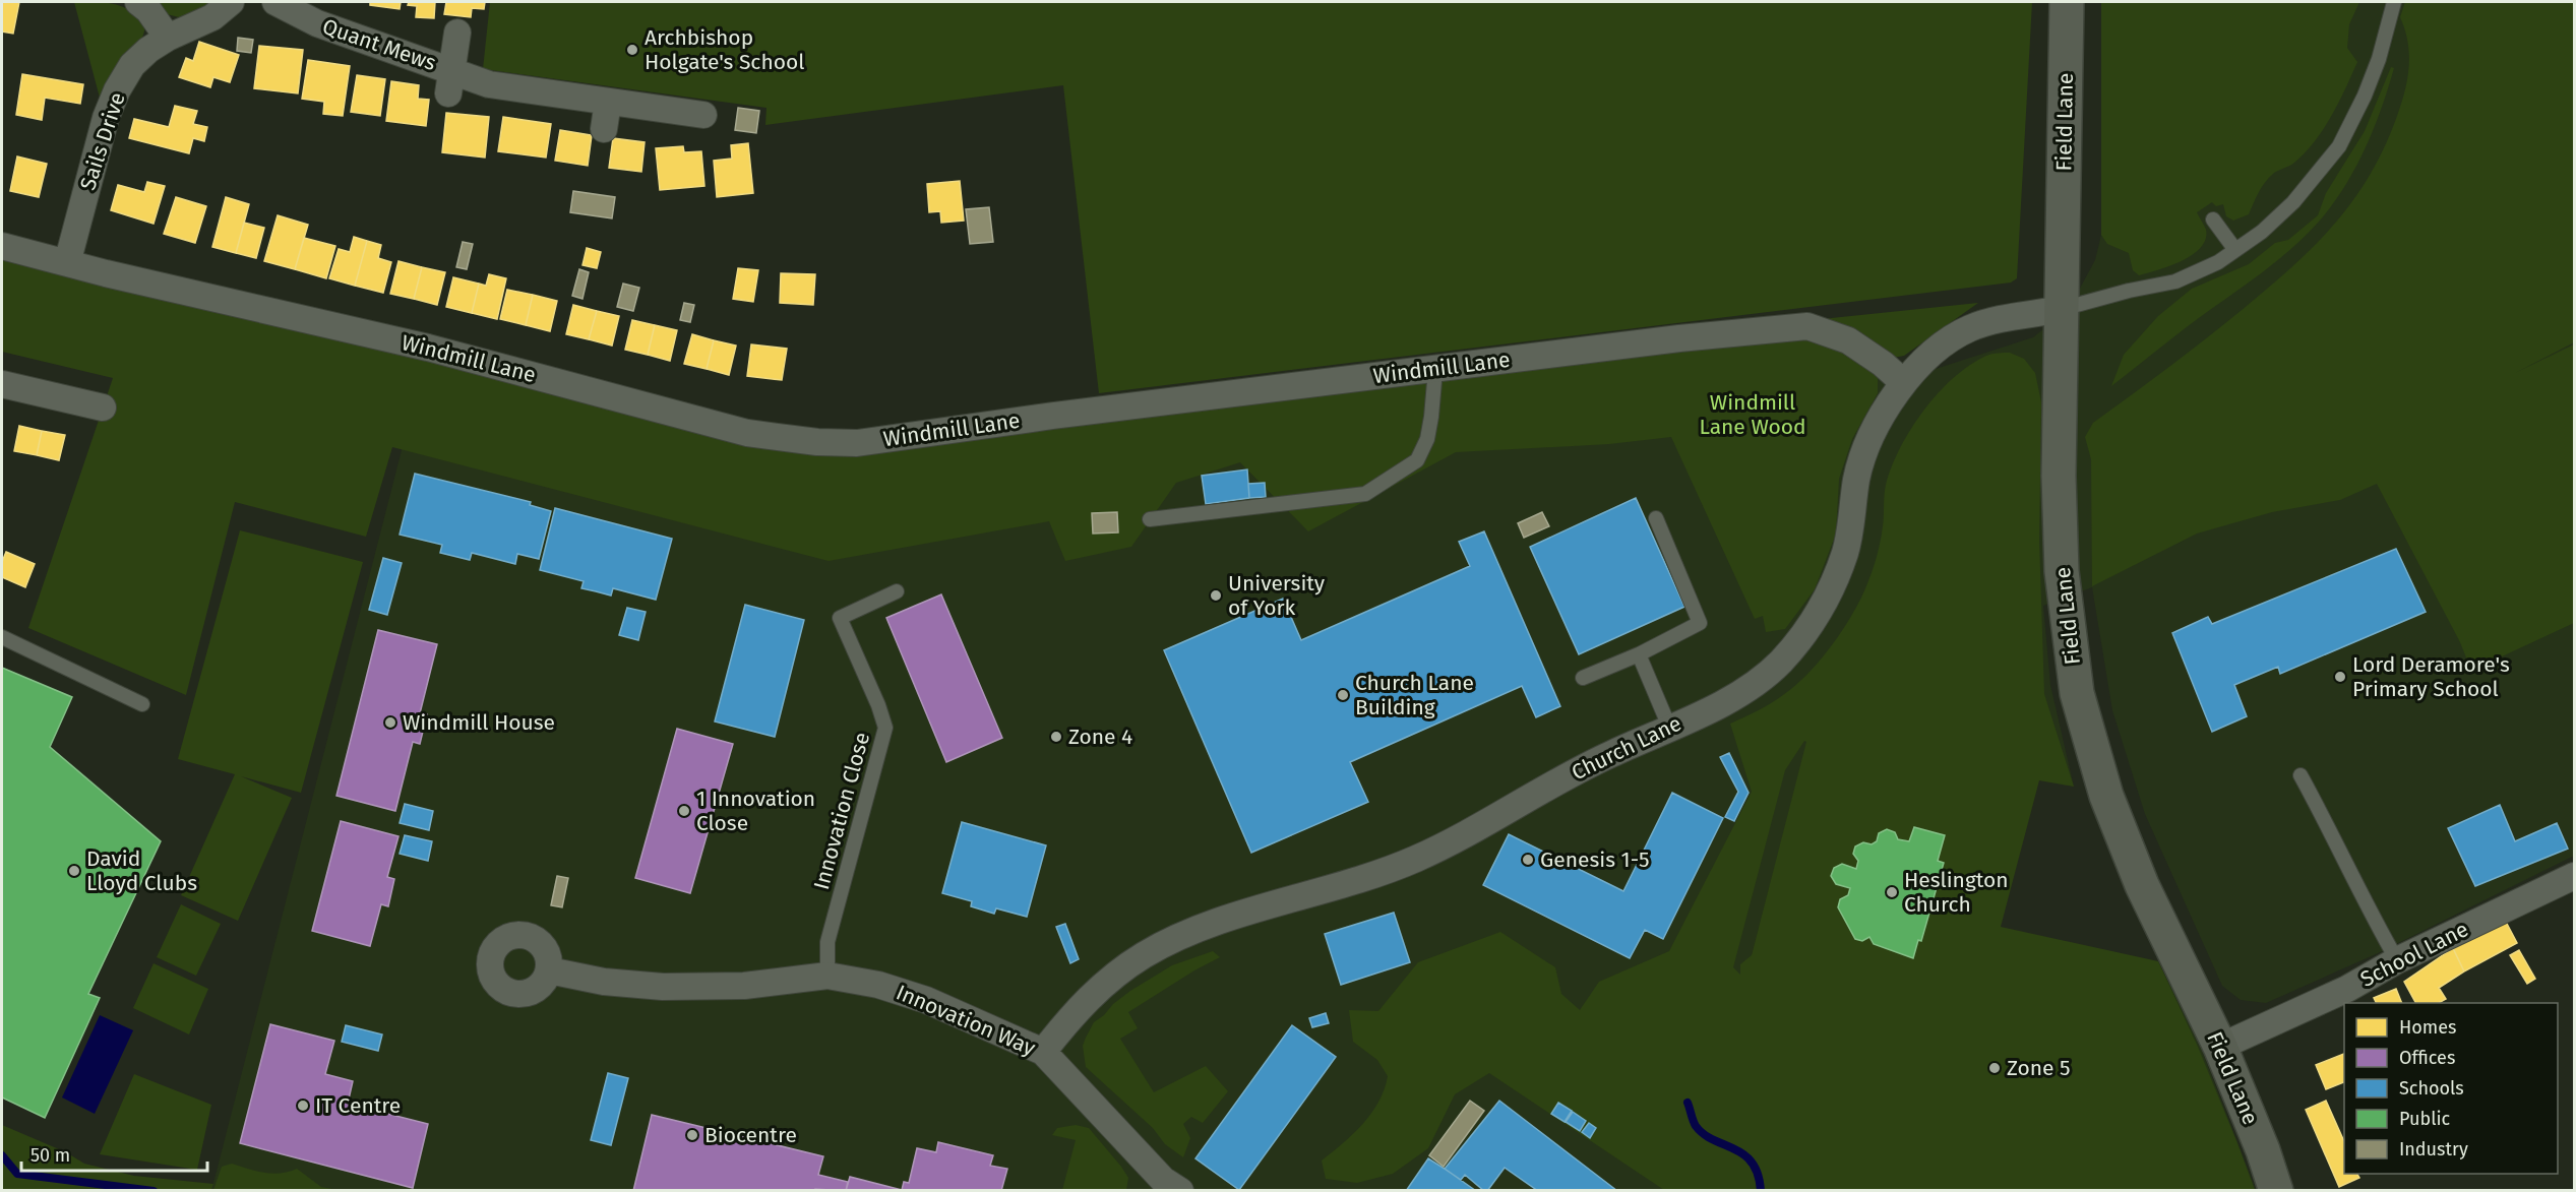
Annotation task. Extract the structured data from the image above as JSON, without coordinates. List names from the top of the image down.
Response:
{
  "streets": {
    "street": [
      "Quant Mews",
      "Field Lane",
      "Sails Drive",
      "Windmill Lane",
      "Church Lane",
      "School Lane",
      "Innovation Way"
    ],
    "lane": ["Innovation Close"]
  },
  "crossings": [
    ["Field Lane", "Church Lane"],
    ["Field Lane", "School Lane"],
    ["Sails Drive", "Windmill Lane"],
    ["Windmill Lane", "Church Lane"],
    ["Church Lane", "Innovation Way"],
    ["Innovation Close", "Innovation Way"]
  ],
  "parks": ["Windmill Lane Wood"],
  "places": [
    "Archbishop Holgate's School",
    "University of York",
    "Lord Deramore's Primary School",
    "Church Lane Building",
    "Windmill House",
    "Zone 4",
    "1 Innovation Close",
    "Genesis 1-5",
    "David Lloyd Clubs",
    "Heslington Church",
    "Zone 5",
    "IT Centre",
    "Biocentre"
  ],
  "legend": [
    "Homes",
    "Offices",
    "Schools",
    "Public",
    "Industry"
  ],
  "scale_bar": "50 m"
}
